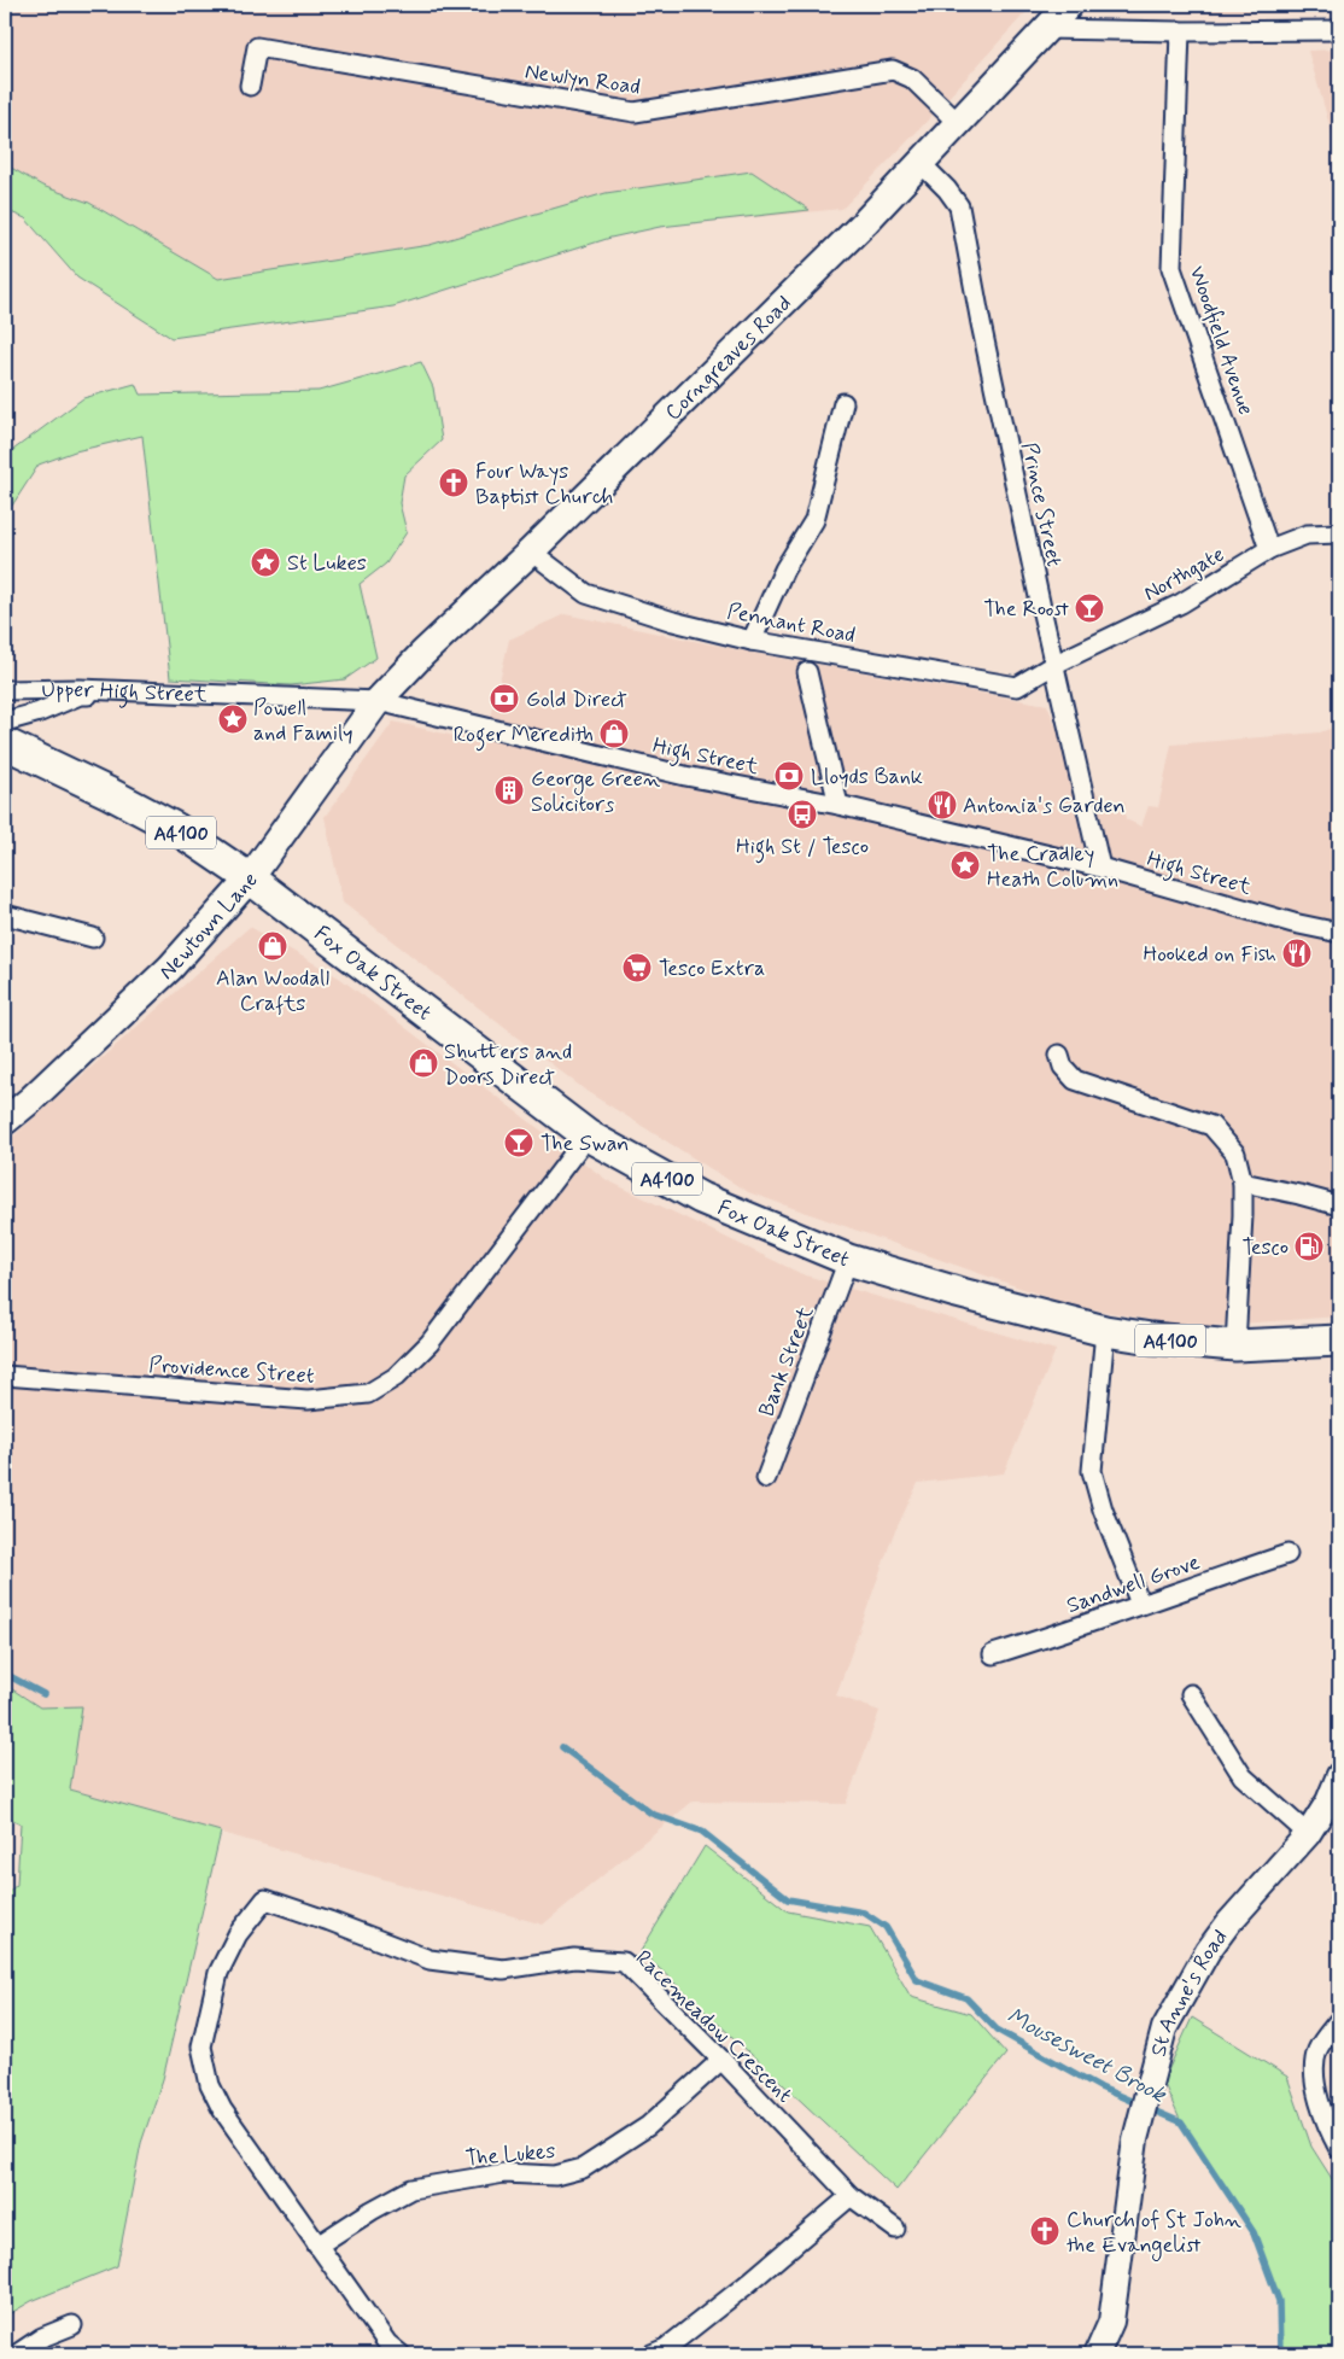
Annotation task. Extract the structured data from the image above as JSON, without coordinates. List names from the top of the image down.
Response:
{
  "streets": {
    "main road": [
      "Corngreaves Road",
      "A4100",
      "Newtown Lane",
      "Fox Oak Street"
    ],
    "street": [
      "Newlyn Road",
      "Woodfield Avenue",
      "Prince Street",
      "Northgate",
      "Pennant Road",
      "Upper High Street",
      "High Street",
      "Bank Street",
      "Providence Street",
      "Sandwell Grove",
      "St Anne's Road",
      "Racemeadow Crescent",
      "The Lukes"
    ]
  },
  "crossings": [
    ["Newlyn Road", "Corngreaves Road"],
    ["Woodfield Avenue", "Northgate"],
    ["Corngreaves Road", "Prince Street"],
    ["Corngreaves Road", "Pennant Road"],
    ["Corngreaves Road", "Upper High Street"],
    ["Corngreaves Road", "High Street"],
    ["Corngreaves Road", "Newtown Lane"],
    ["Prince Street", "Northgate"],
    ["Prince Street", "Pennant Road"],
    ["Prince Street", "High Street"],
    ["Northgate", "Pennant Road"],
    ["Upper High Street", "High Street"],
    ["Upper High Street", "Newtown Lane"],
    ["High Street", "Newtown Lane"],
    ["A4100", "Newtown Lane"],
    ["A4100", "Fox Oak Street"],
    ["Newtown Lane", "Fox Oak Street"],
    ["Fox Oak Street", "Bank Street"],
    ["Fox Oak Street", "Providence Street"],
    ["Racemeadow Crescent", "The Lukes"]
  ],
  "water": ["Mousesweet Brook"],
  "places": {
    "church": ["Four Ways Baptist Church", "Church of St John the Evangelist"],
    "place": ["St Lukes", "Powell and Family", "The Cradley Heath Column"],
    "bar": ["The Roost", "The Swan"],
    "bank": ["Gold Direct", "Lloyds Bank"],
    "shop": ["Roger Meredith", "Alan Woodall Crafts", "Shutters and Doors Direct"],
    "building": ["George Green Solicitors"],
    "restaurant": ["Antonia's Garden", "Hooked on Fish"],
    "bus stop": ["High St / Tesco"],
    "supermarket": ["Tesco Extra"],
    "fuel station": ["Tesco"]
  }
}
